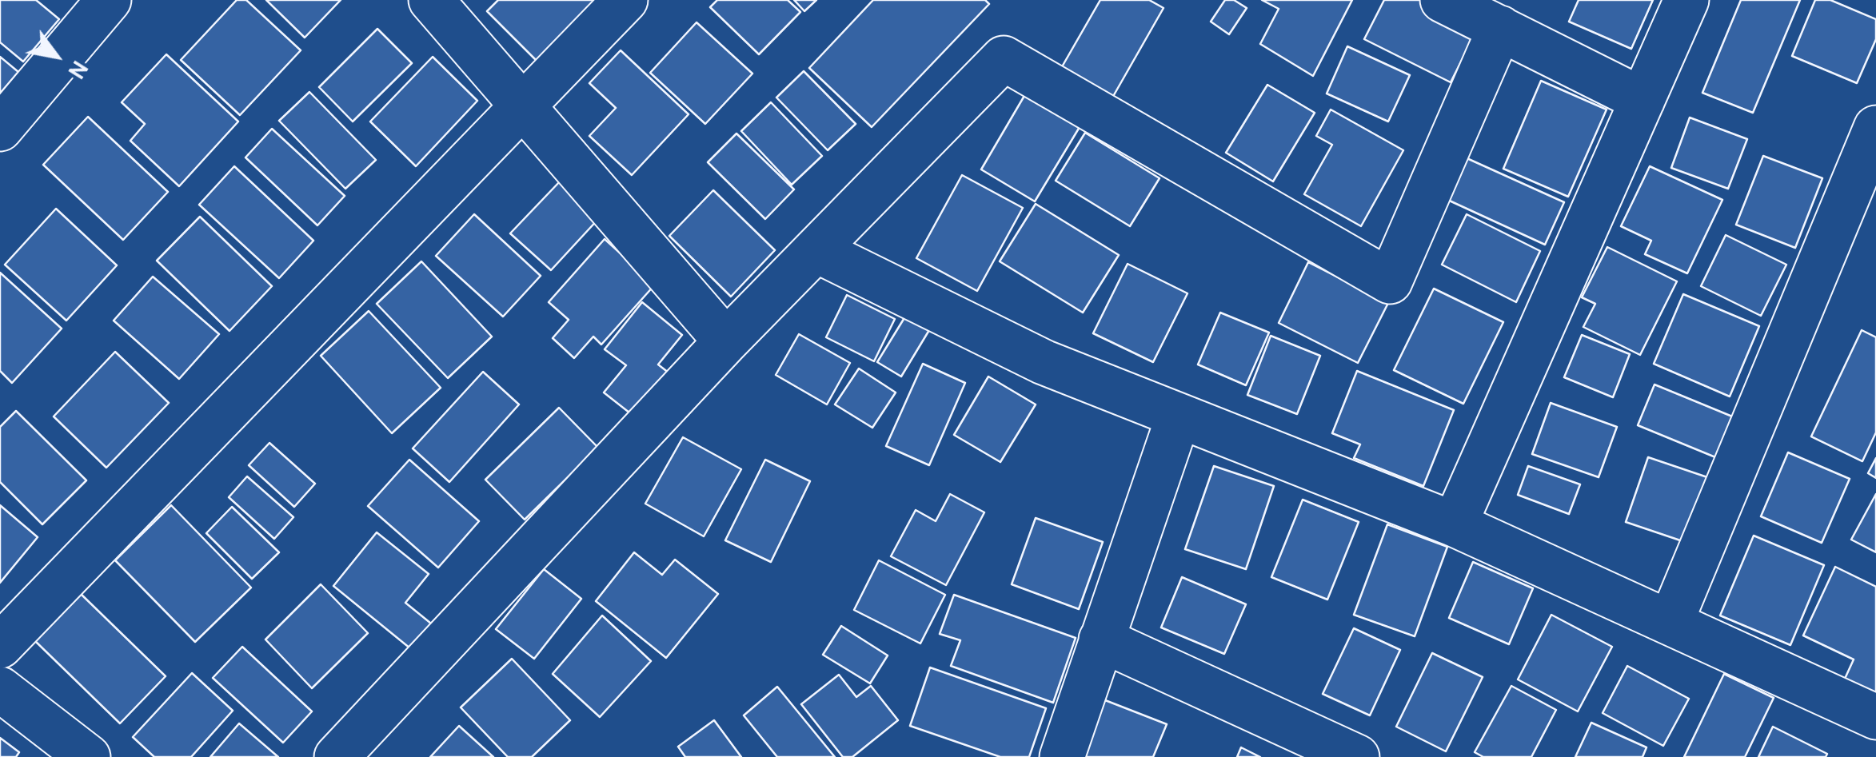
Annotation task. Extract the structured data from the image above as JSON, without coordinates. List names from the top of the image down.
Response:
{
  "north": "bottom right"
}
